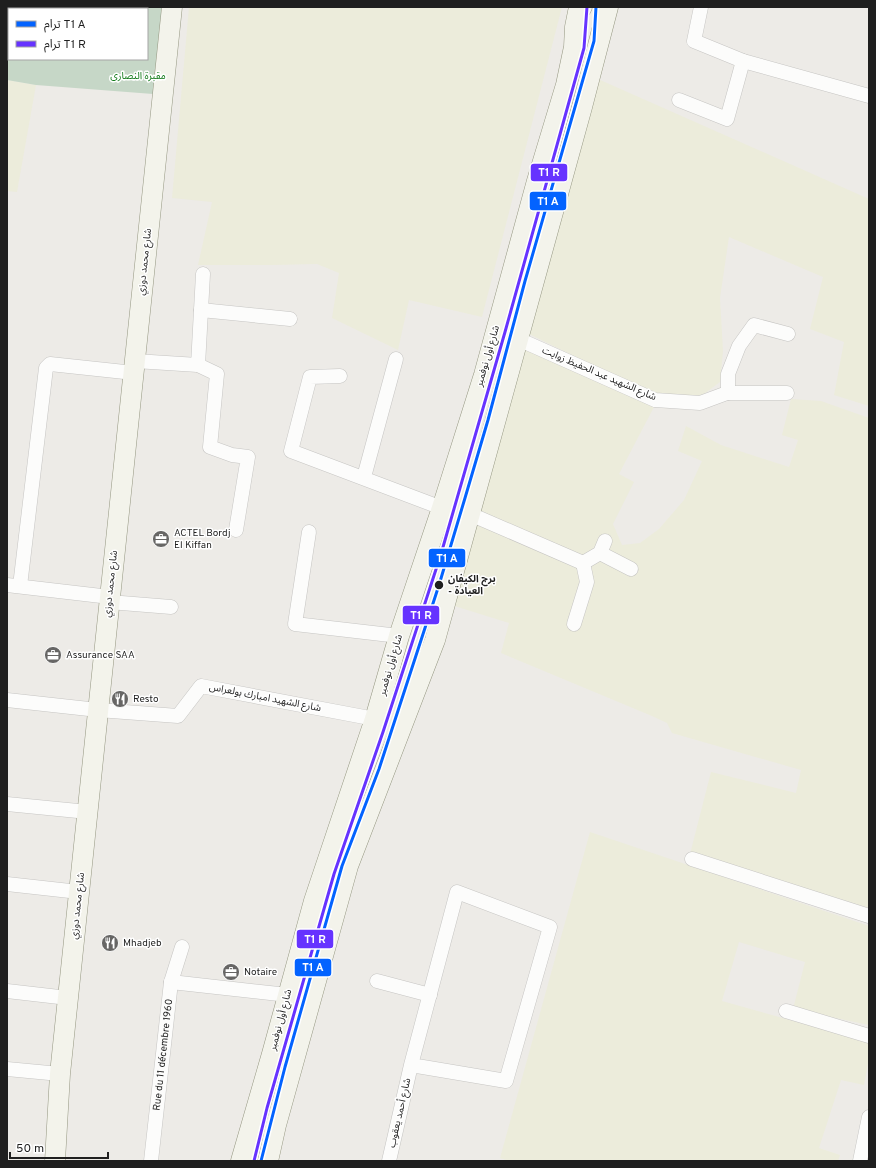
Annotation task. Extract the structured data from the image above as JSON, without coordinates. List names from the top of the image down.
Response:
{
  "streets": {
    "main road": ["شارع محمد دوزي", "شارع أول نوفمبر"],
    "street": [
      "شارع الشهيد عبد الحفيظ زوايت",
      "شارع الشهيد امبارك بولعراس",
      "Rue du 11 décembre 1960",
      "شارع أحمد يعقوب"
    ]
  },
  "crossings": [
    ["شارع محمد دوزي", "شارع الشهيد امبارك بولعراس"],
    ["شارع أول نوفمبر", "شارع الشهيد امبارك بولعراس"]
  ],
  "parks": ["مقبرة النصارى"],
  "places": {
    "office": ["ACTEL Bordj El Kiffan", "Assurance SAA", "Notaire"],
    "other": ["برج الكيفان - العيادة"],
    "restaurant": ["Resto", "Mhadjeb"]
  },
  "legend": ["ترام T1 A", "ترام T1 R"],
  "scale_bar": "50 m"
}
